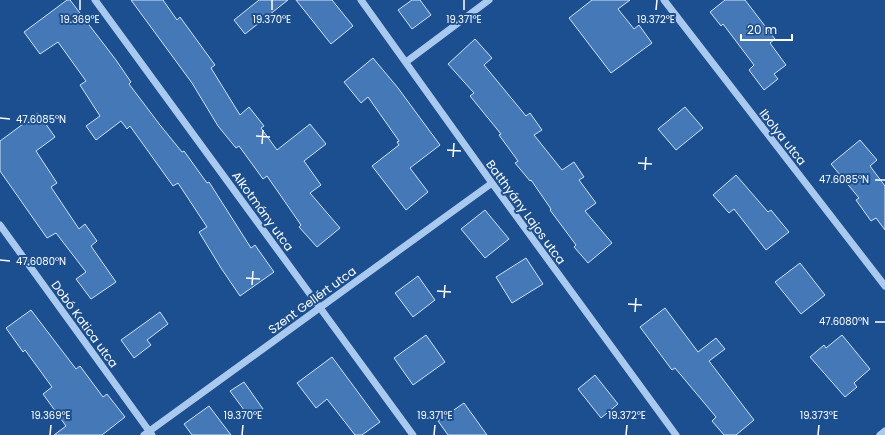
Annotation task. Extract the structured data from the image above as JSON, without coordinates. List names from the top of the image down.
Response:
{
  "streets": {
    "street": [
      "Ibolya utca",
      "Alkotmány utca",
      "Batthyány Lajos utca",
      "Szent Gellért utca",
      "Dobó Katica utca"
    ]
  },
  "crossings": [
    ["Alkotmány utca", "Szent Gellért utca"],
    ["Batthyány Lajos utca", "Szent Gellért utca"],
    ["Szent Gellért utca", "Dobó Katica utca"]
  ],
  "scale_bar": "20 m",
  "coordinates": [
    "19.369°E",
    "19.370°E",
    "19.371°E",
    "19.372°E",
    "47.6085°N",
    "47.6080°N",
    "19.373°E"
  ]
}
